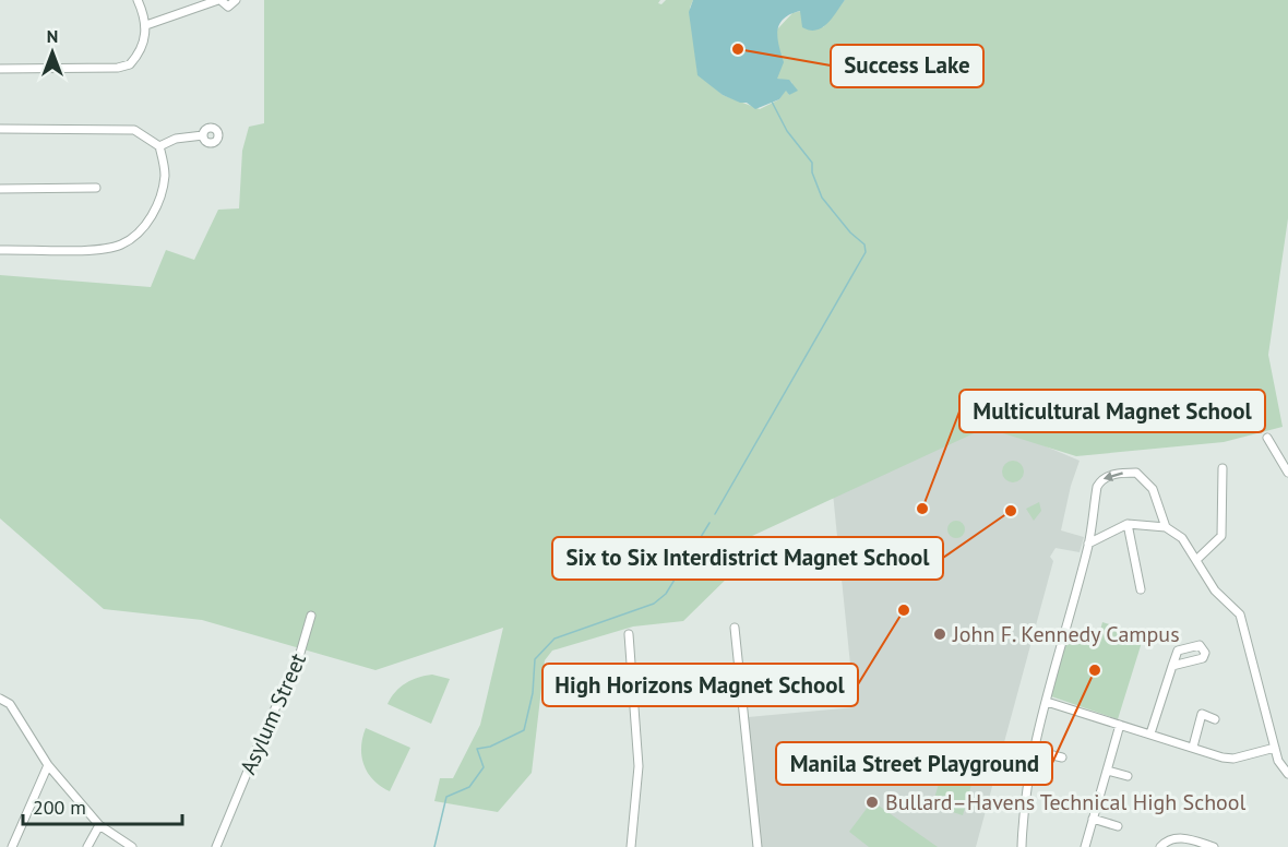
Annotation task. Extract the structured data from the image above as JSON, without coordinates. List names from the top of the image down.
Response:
{
  "streets": {
    "street": ["Asylum Street"]
  },
  "places": [
    "Success Lake",
    "Multicultural Magnet School",
    "Six to Six Interdistrict Magnet School",
    "High Horizons Magnet School",
    "John F. Kennedy Campus",
    "Manila Street Playground",
    "Bullard–Havens Technical High School"
  ],
  "scale_bar": "200 m",
  "north": "top"
}
